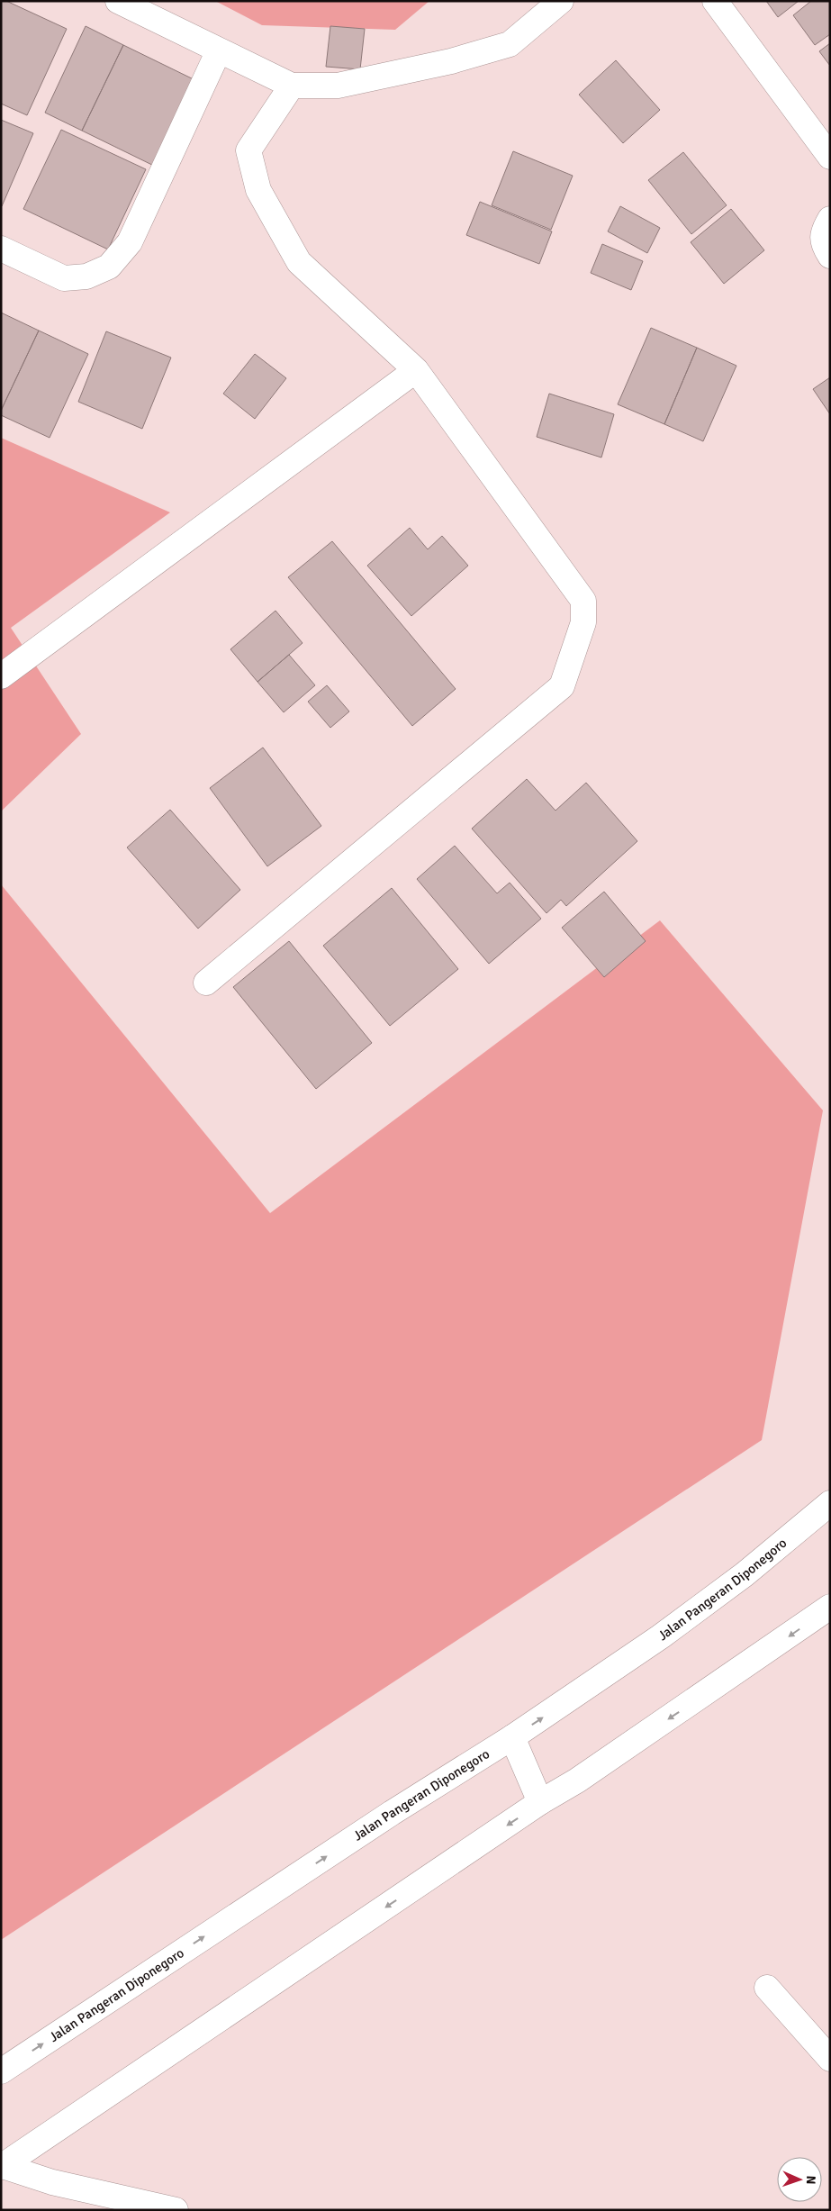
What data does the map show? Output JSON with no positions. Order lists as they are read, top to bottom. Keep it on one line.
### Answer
{"streets":{"main road":["Jalan Pangeran Diponegoro"]},"north":"right"}
